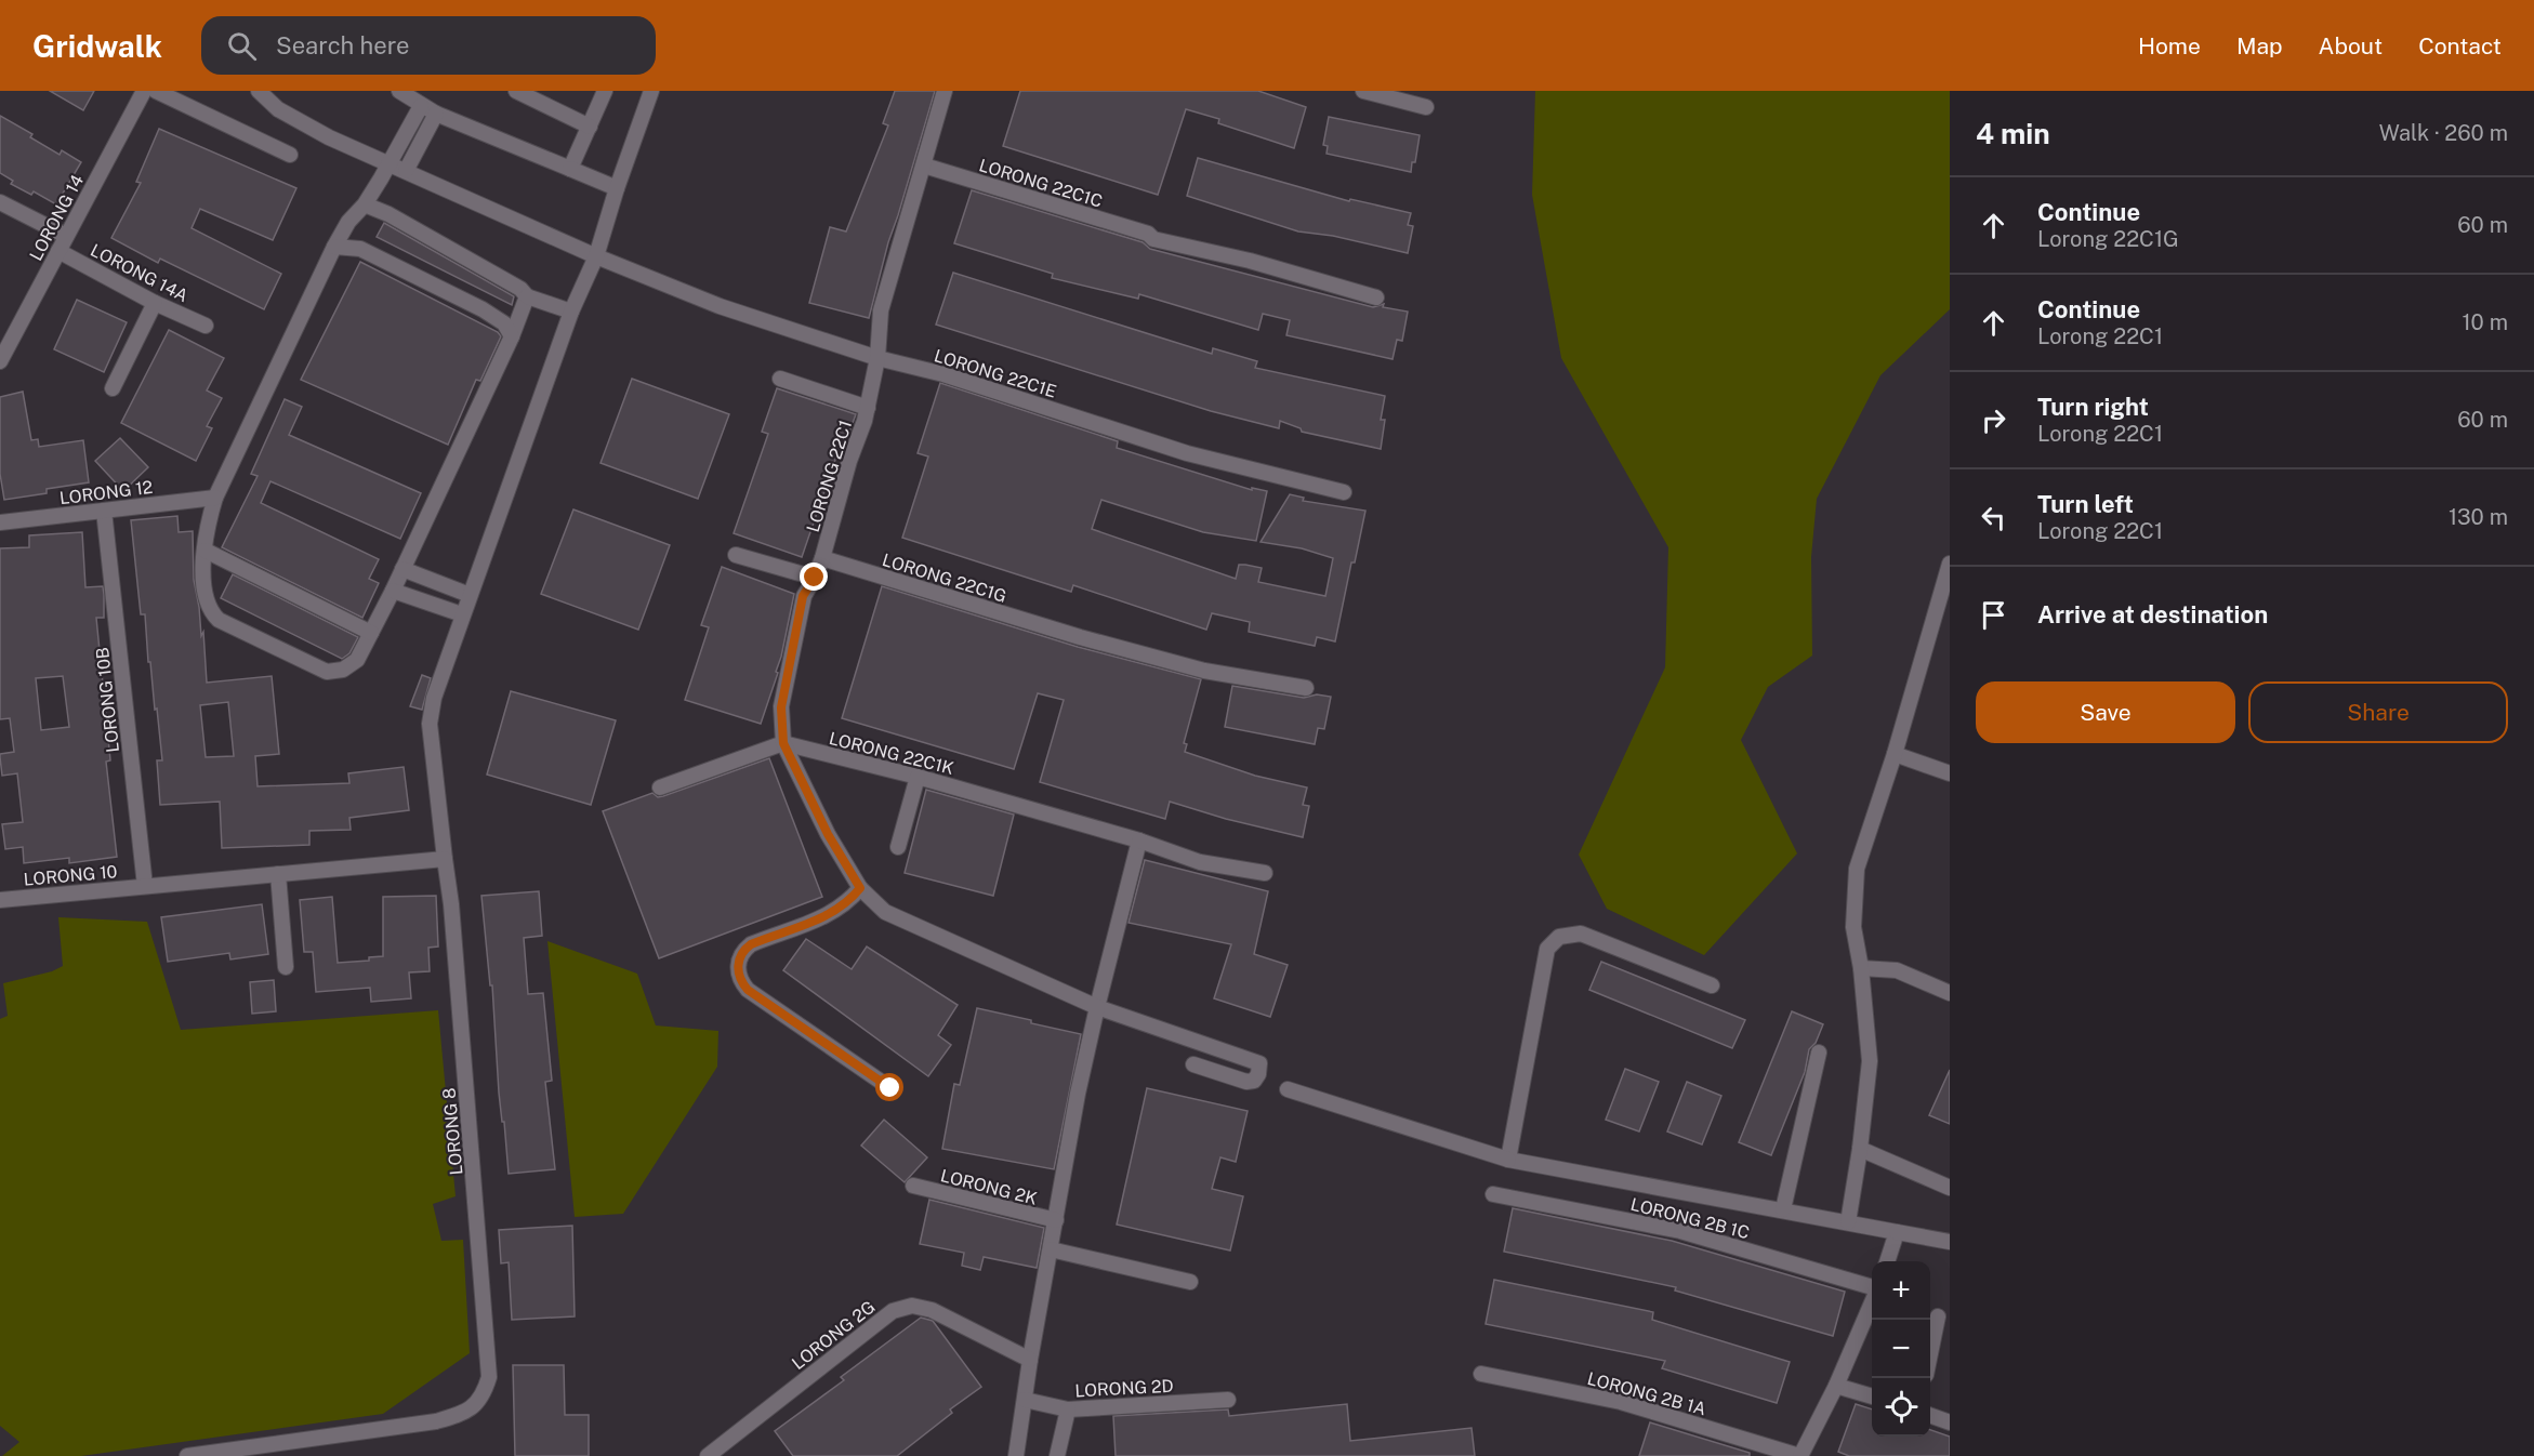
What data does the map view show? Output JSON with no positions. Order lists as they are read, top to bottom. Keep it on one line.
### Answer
{"streets":{"street":["LORONG 22C1C","LORONG 14","LORONG 14A","LORONG 22C1E","LORONG 22C1","LORONG 12","LORONG 22C1G","LORONG 10B","LORONG 22C1K","LORONG 10","LORONG 8","LORONG 2K","LORONG 2B 1C","LORONG 2G","LORONG 2D","LORONG 2B 1A"]},"crossings":[["LORONG 22C1C","LORONG 22C1"],["LORONG 14","LORONG 14A"],["LORONG 22C1E","LORONG 22C1"],["LORONG 22C1E","LORONG 8"],["LORONG 22C1","LORONG 22C1G"],["LORONG 22C1","LORONG 22C1K"],["LORONG 12","LORONG 10B"],["LORONG 10B","LORONG 10"]],"page":{"header":"Gridwalk","search":"Search here","nav":["Home","Map","About","Contact"],"heading":["4 min","Walk · 260 m"],"list":[["Continue","Lorong 22C1G","60 m"],["Continue","Lorong 22C1","10 m"],["Turn right","Lorong 22C1","60 m"],["Turn left","Lorong 22C1","130 m"],"Arrive at destination"],"buttons":["Save","Share"],"map_buttons":["+","−"]}}
